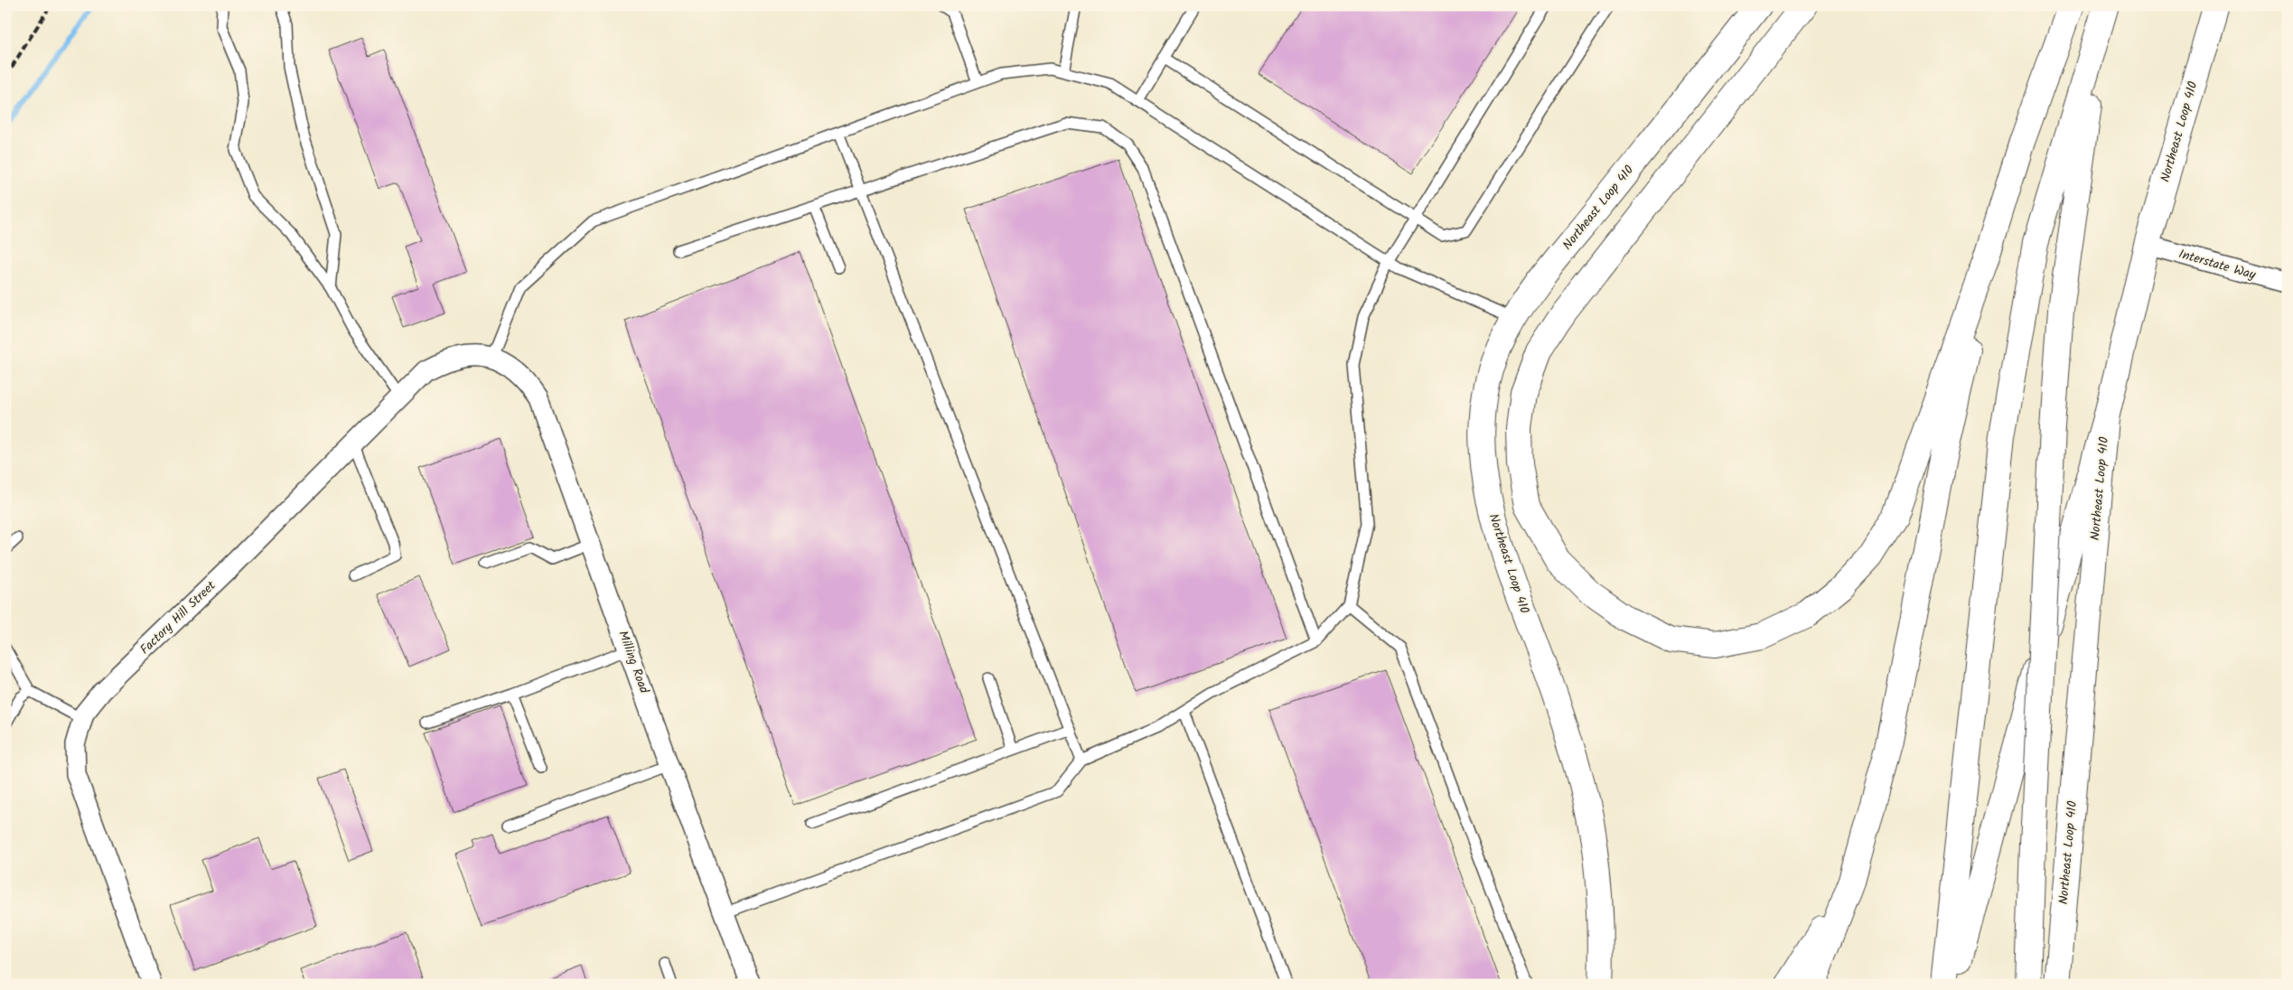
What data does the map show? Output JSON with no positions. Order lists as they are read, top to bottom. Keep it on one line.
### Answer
{"streets":{"main road":["Northeast Loop 410"],"street":["Interstate Way","Factory Hill Street","Milling Road"]},"crossings":[["Northeast Loop 410","Interstate Way"],["Factory Hill Street","Milling Road"]]}
